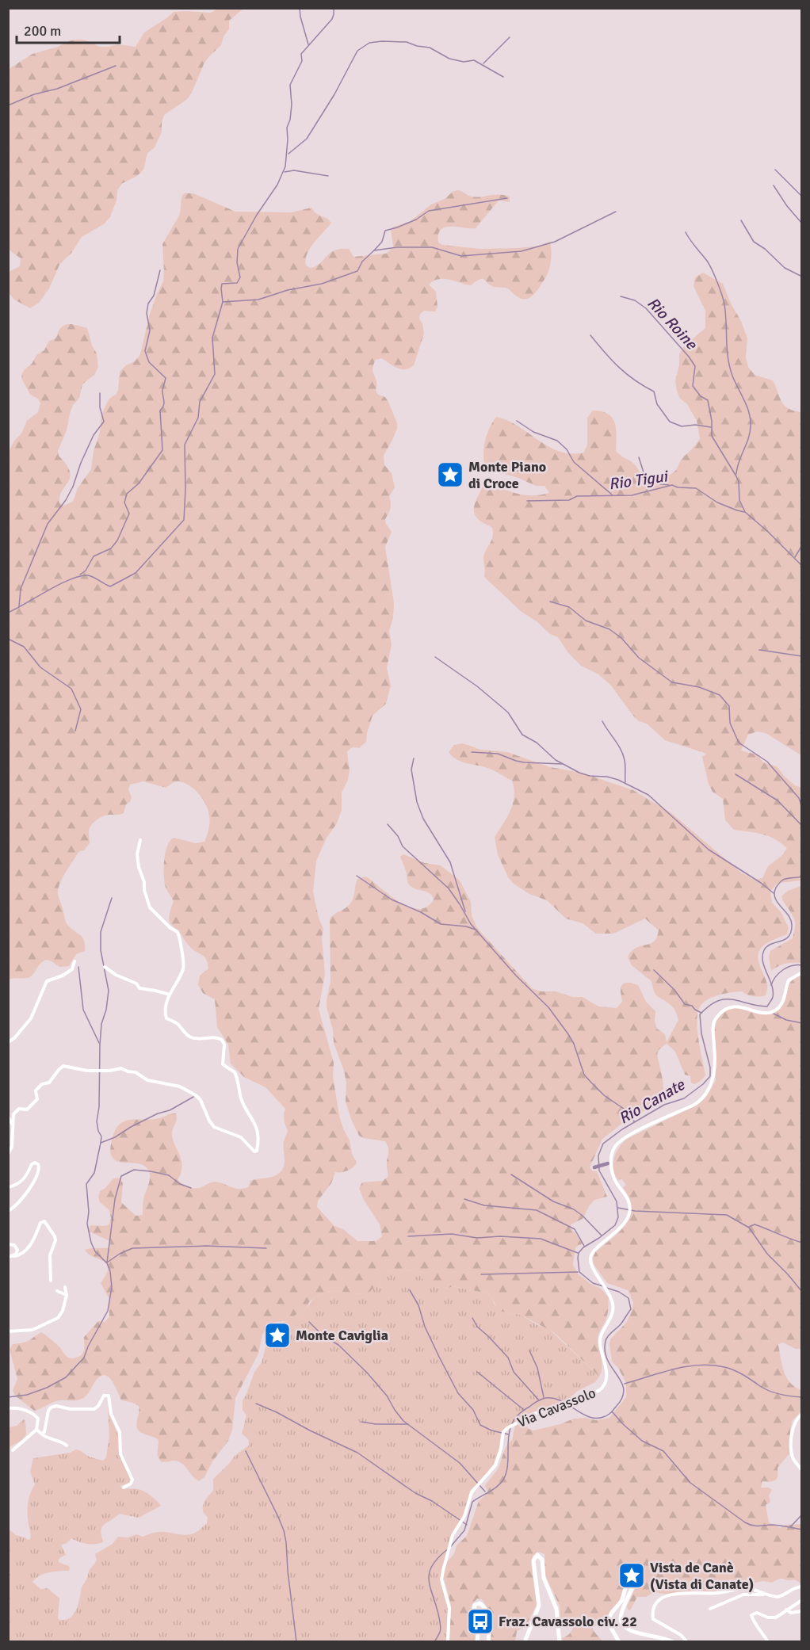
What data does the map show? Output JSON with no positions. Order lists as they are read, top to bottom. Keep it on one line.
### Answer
{"streets":{"street":["Via Cavassolo"]},"water":["Rio Roine","Rio Tigui","Rio Canate"],"places":{"place":["Monte Piano di Croce","Monte Caviglia","Vista de Canè (Vista di Canate)"],"bus stop":["Fraz. Cavassolo civ. 22"]},"scale_bar":"200 m"}
